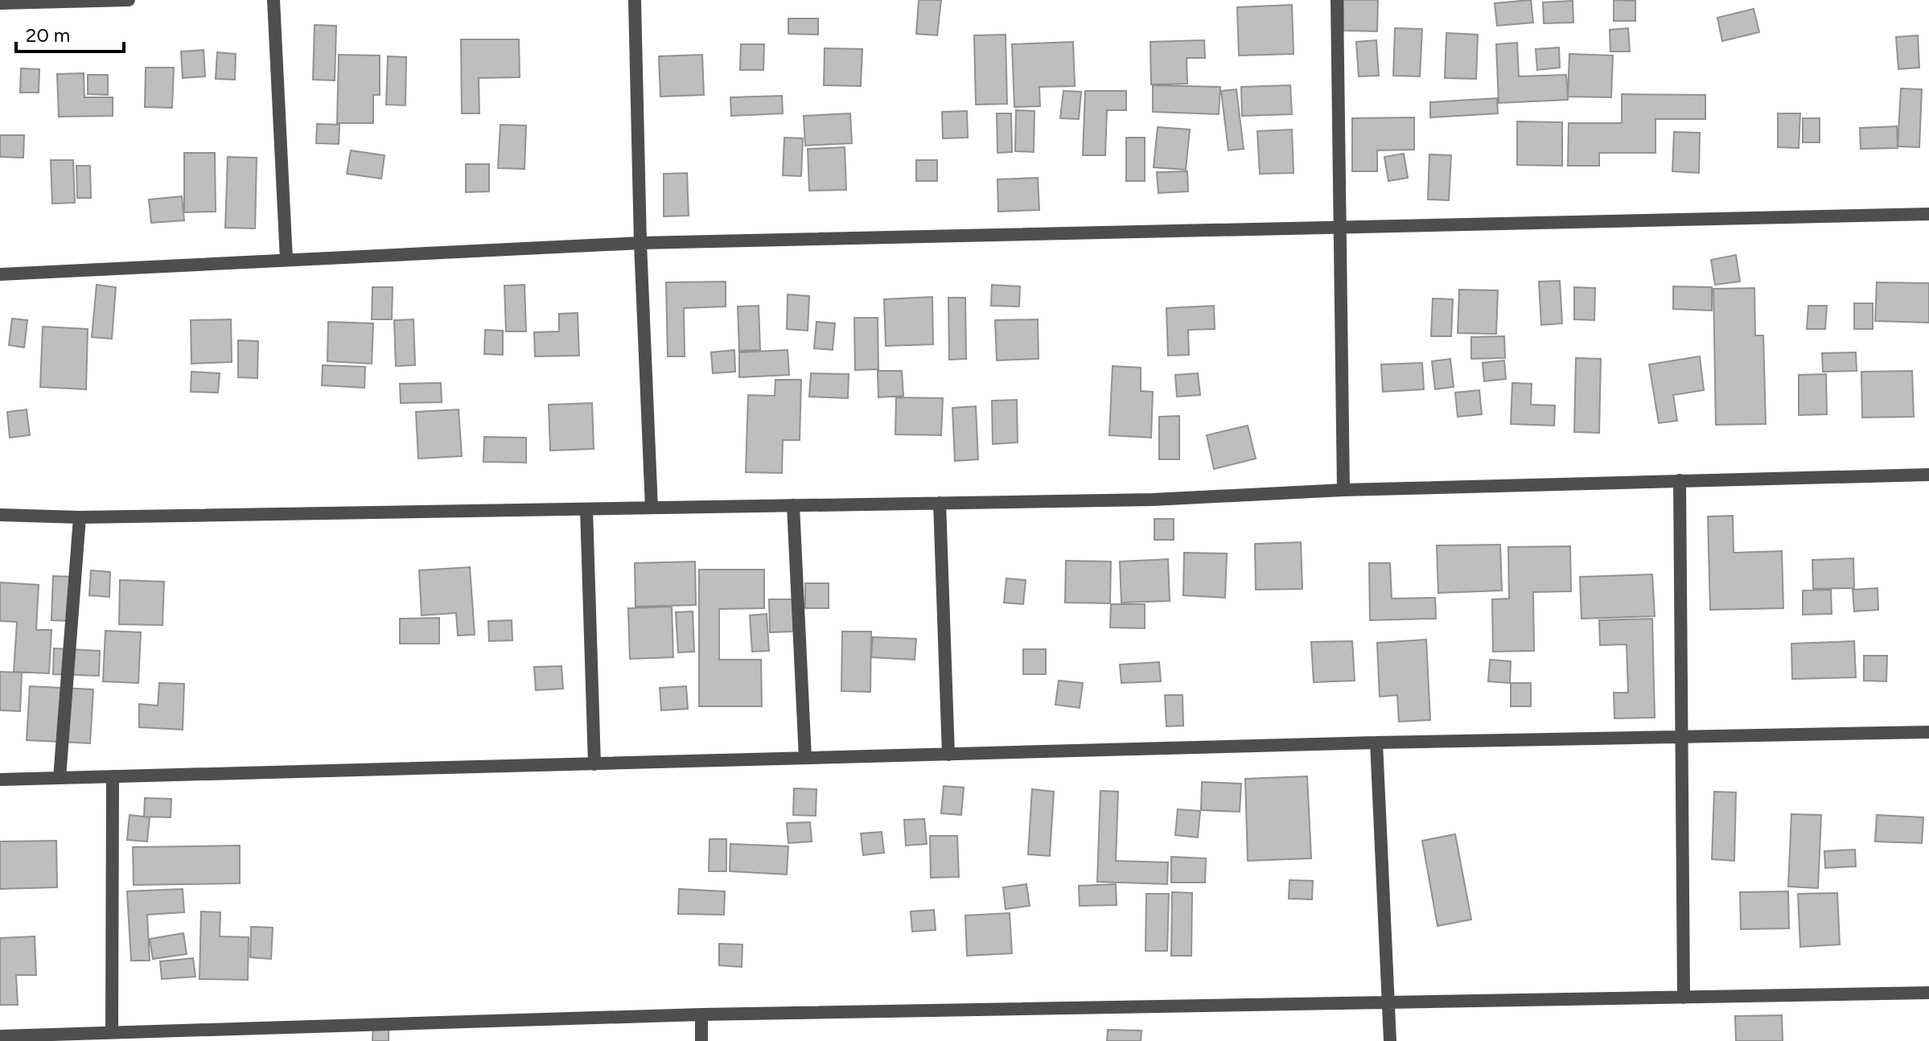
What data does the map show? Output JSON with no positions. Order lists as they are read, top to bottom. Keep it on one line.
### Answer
{"scale_bar":"20 m"}
